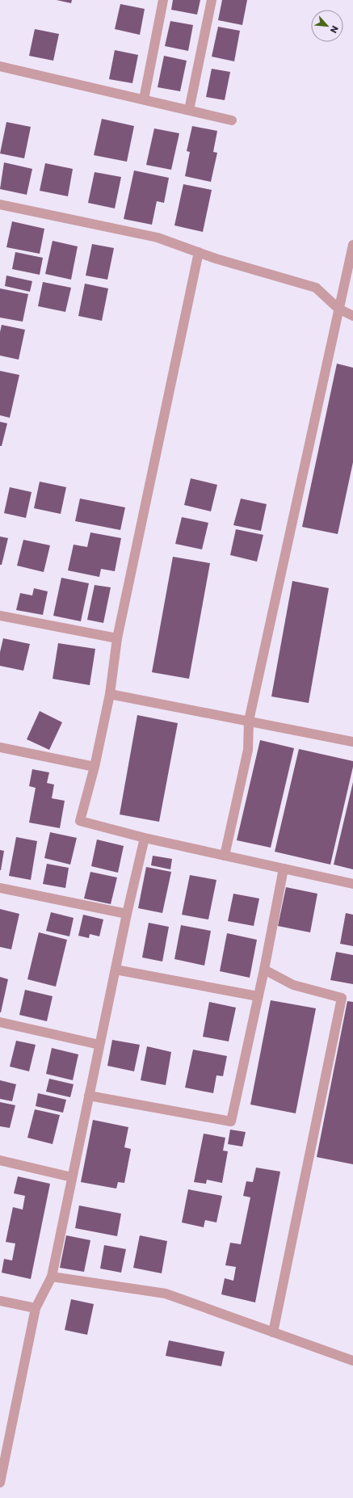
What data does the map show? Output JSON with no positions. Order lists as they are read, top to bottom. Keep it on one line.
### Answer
{"north":"bottom right"}
